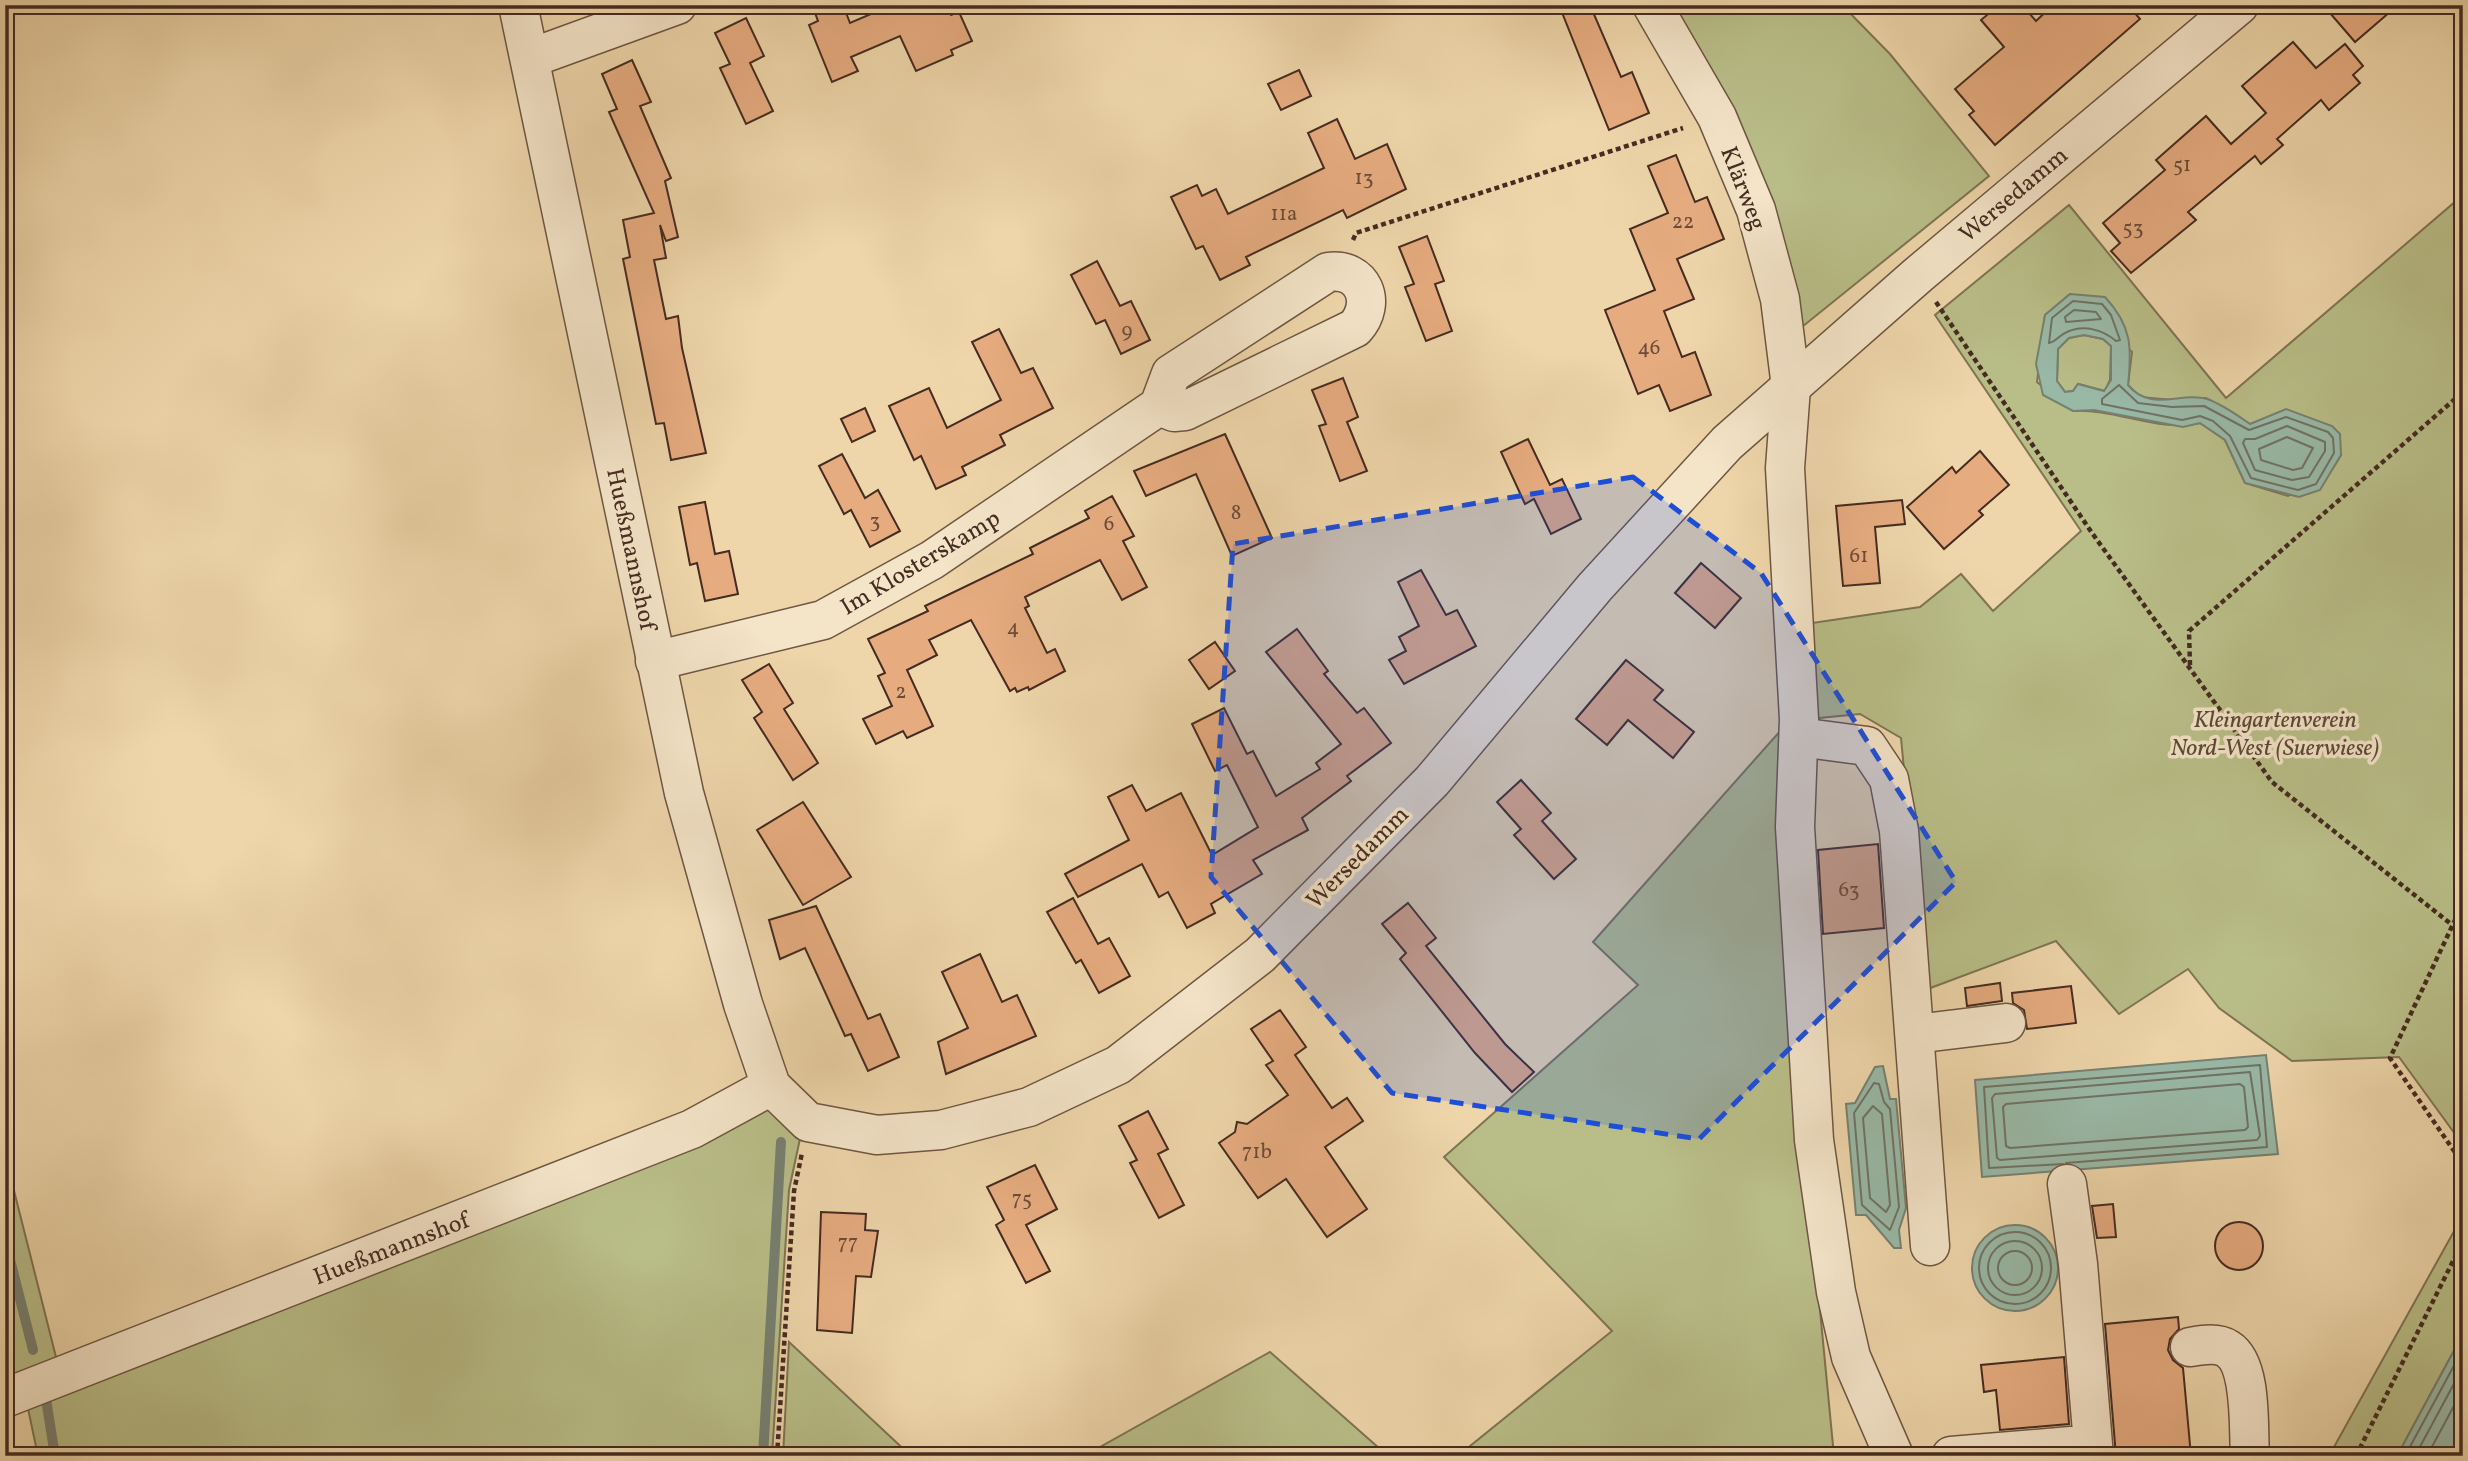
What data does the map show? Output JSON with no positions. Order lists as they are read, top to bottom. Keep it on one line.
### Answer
{"streets":{"street":["Klärweg","Wersedamm","Hueßmannshof","Im Klosterskamp"]},"crossings":[["Klärweg","Wersedamm"],["Wersedamm","Hueßmannshof"],["Hueßmannshof","Im Klosterskamp"]],"parks":["Kleingartenverein Nord-West (Suerwiese)"],"house_numbers":["51","13","11a","22","53","9","46","8","3","6","61","4","2","63","71b","75","77"]}
